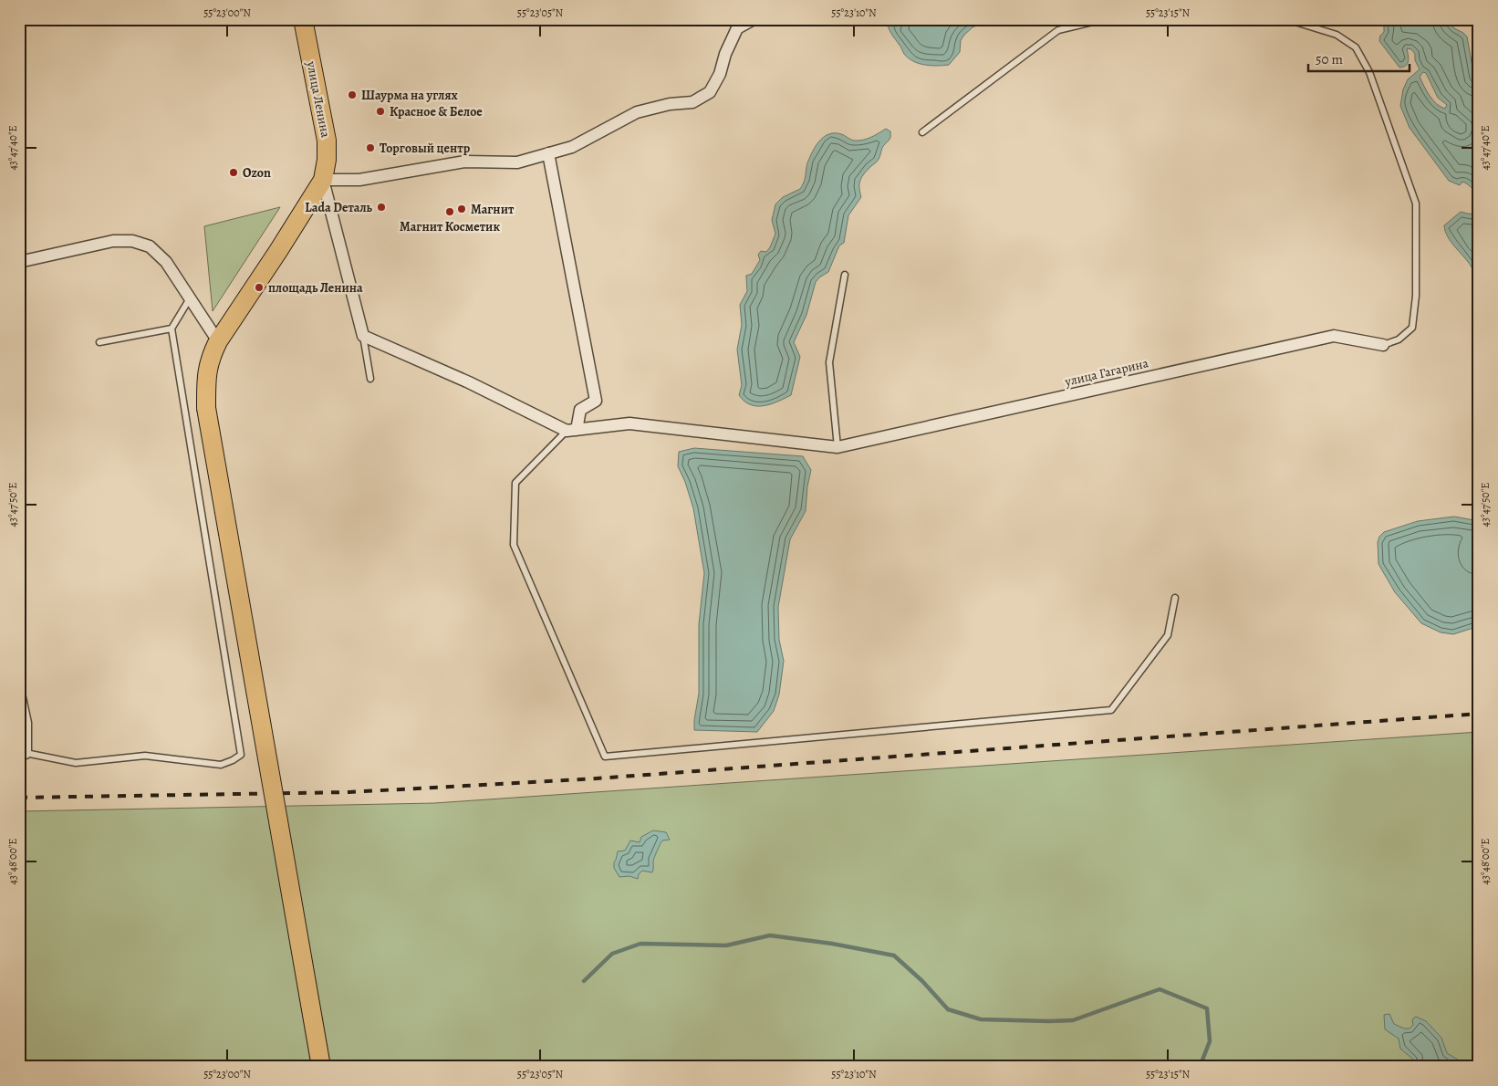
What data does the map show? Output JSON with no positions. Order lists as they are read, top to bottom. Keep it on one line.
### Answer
{"streets":{"main road":["улица Ленина"],"street":["улица Гагарина"]},"places":["Шаурма на углях","Красное & Белое","Торговый центр","Ozon","Lada Dеталь","Магнит","Магнит Косметик","площадь Ленина"],"scale_bar":"50 m","coordinates":["55°23'00\"N","55°23'05\"N","55°23'10\"N","55°23'15\"N","43°47'40\"E","43°47'50\"E","43°48'00\"E"]}
